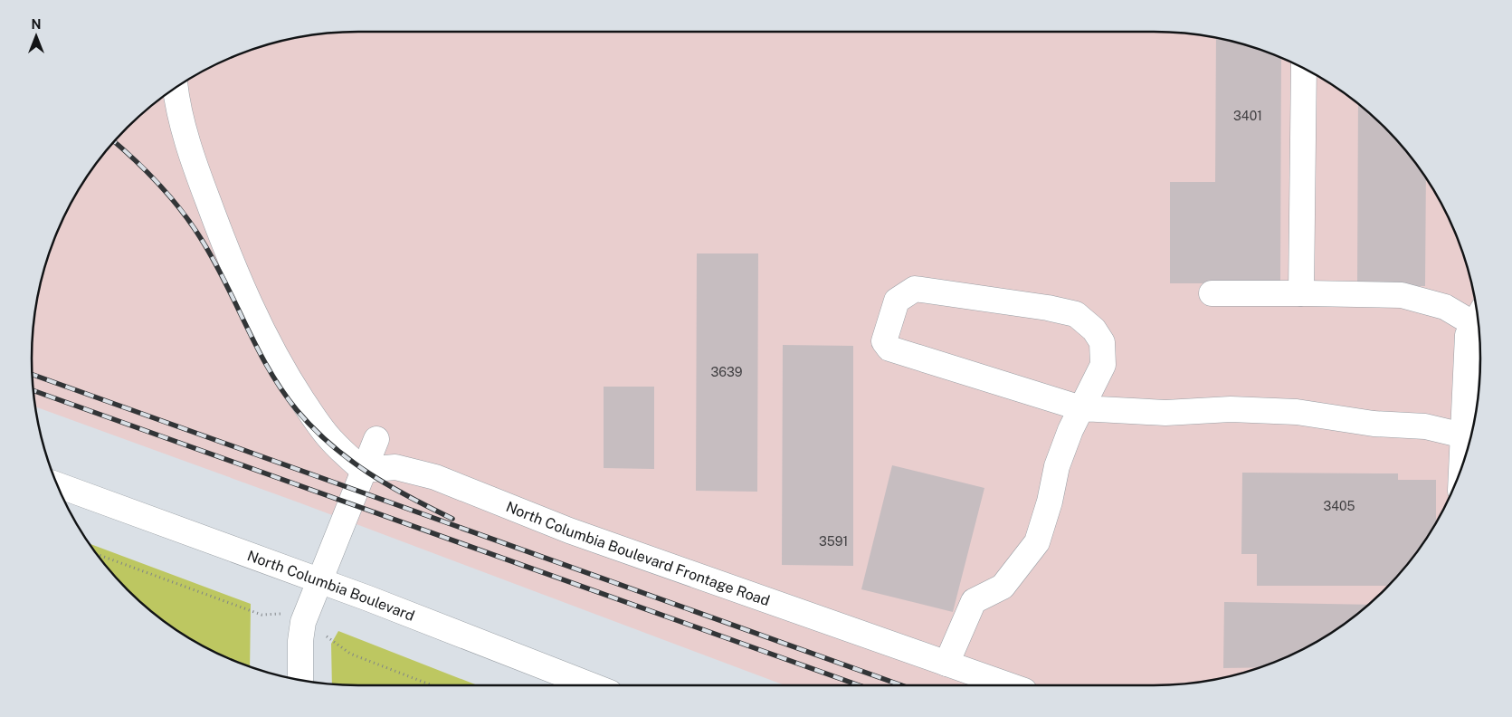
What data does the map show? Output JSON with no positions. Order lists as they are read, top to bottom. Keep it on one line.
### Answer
{"streets":{"street":["North Columbia Boulevard Frontage Road","North Columbia Boulevard"]},"house_numbers":["3401","3639","3405","3591"],"north":"top"}
